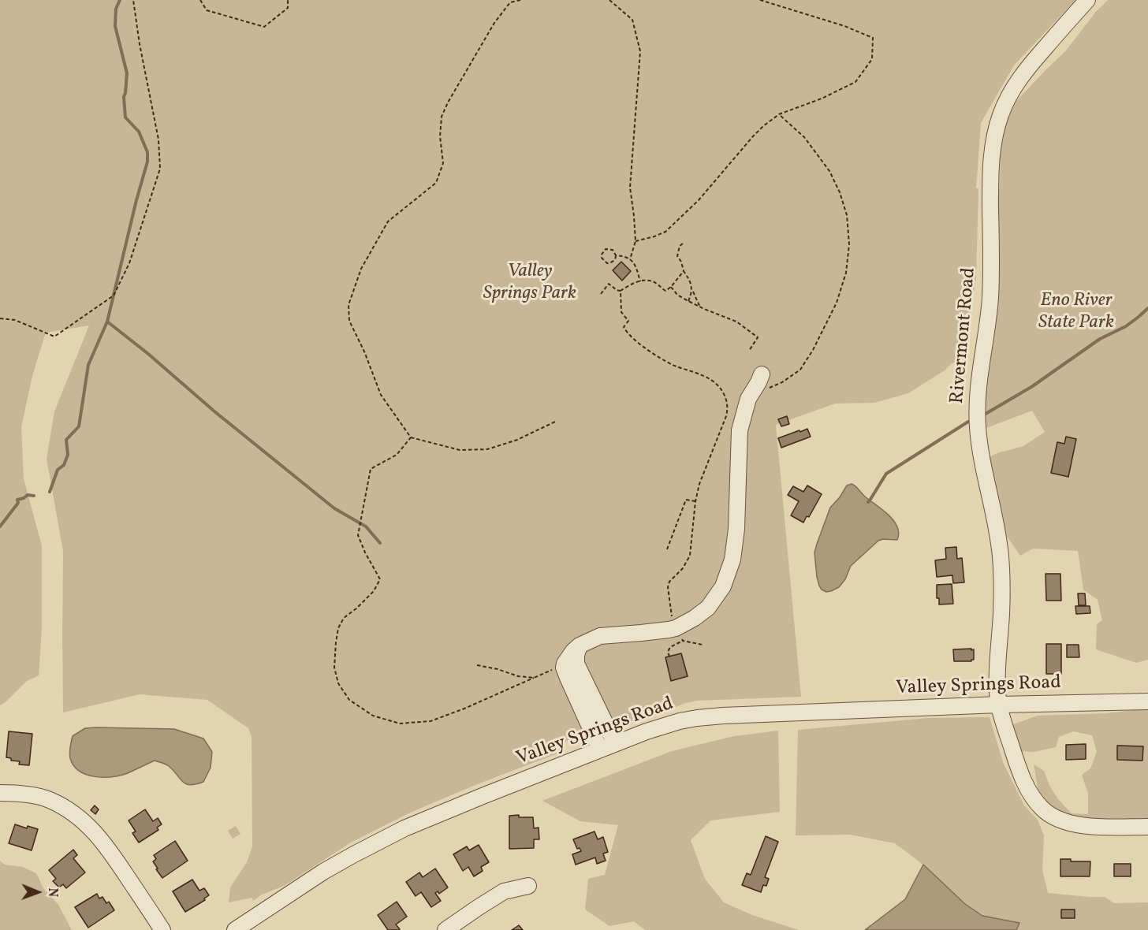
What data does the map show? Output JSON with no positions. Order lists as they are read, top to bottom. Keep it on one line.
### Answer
{"streets":{"street":["Rivermont Road","Valley Springs Road"]},"crossings":[["Rivermont Road","Valley Springs Road"]],"parks":["Valley Springs Park","Eno River State Park"],"north":"right"}
